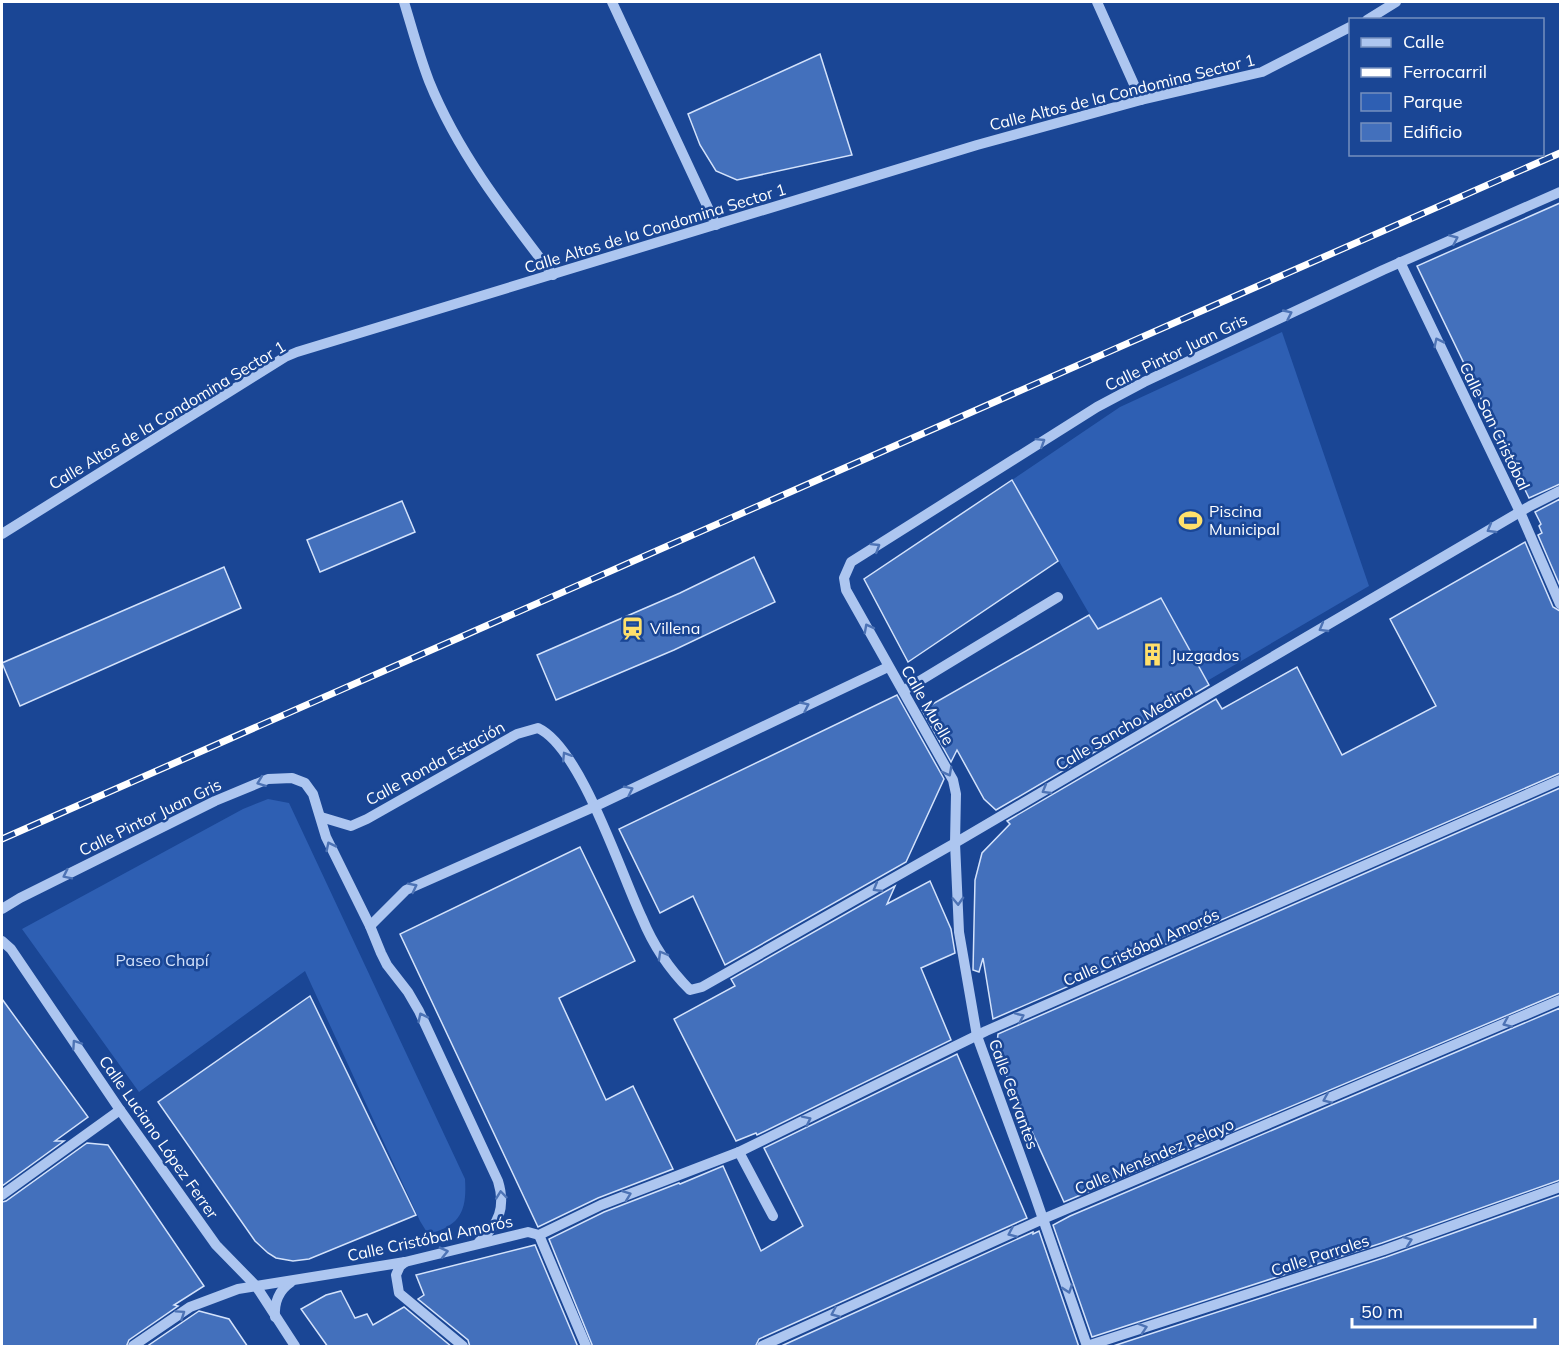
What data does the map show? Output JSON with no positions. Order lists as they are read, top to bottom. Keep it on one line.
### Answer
{"streets":{"street":["Calle Altos de la Condomina Sector 1","Calle Pintor Juan Gris","Calle San Cristóbal","Calle Muelle","Calle Sancho Medina","Calle Ronda Estación","Calle Cristóbal Amorós","Calle Cervantes","Calle Luciano López Ferrer","Calle Menéndez Pelayo","Calle Parrales"]},"crossings":[["Calle Pintor Juan Gris","Calle San Cristóbal"],["Calle Pintor Juan Gris","Calle Muelle"],["Calle Pintor Juan Gris","Calle Ronda Estación"],["Calle San Cristóbal","Calle Sancho Medina"],["Calle Muelle","Calle Sancho Medina"],["Calle Muelle","Calle Cervantes"],["Calle Sancho Medina","Calle Ronda Estación"],["Calle Sancho Medina","Calle Cervantes"],["Calle Cristóbal Amorós","Calle Cervantes"],["Calle Cristóbal Amorós","Calle Luciano López Ferrer"],["Calle Cervantes","Calle Menéndez Pelayo"],["Calle Cervantes","Calle Parrales"]],"one_way":["Calle San Cristóbal","Calle Sancho Medina","Calle Ronda Estación","Calle Cristóbal Amorós","Calle Cervantes","Calle Luciano López Ferrer","Calle Menéndez Pelayo","Calle Parrales"],"parks":["Paseo Chapí"],"places":{"sports":["Piscina Municipal"],"station":["Villena"],"building":["Juzgados"]},"legend":["Calle","Ferrocarril","Parque","Edificio"],"scale_bar":"50 m"}
